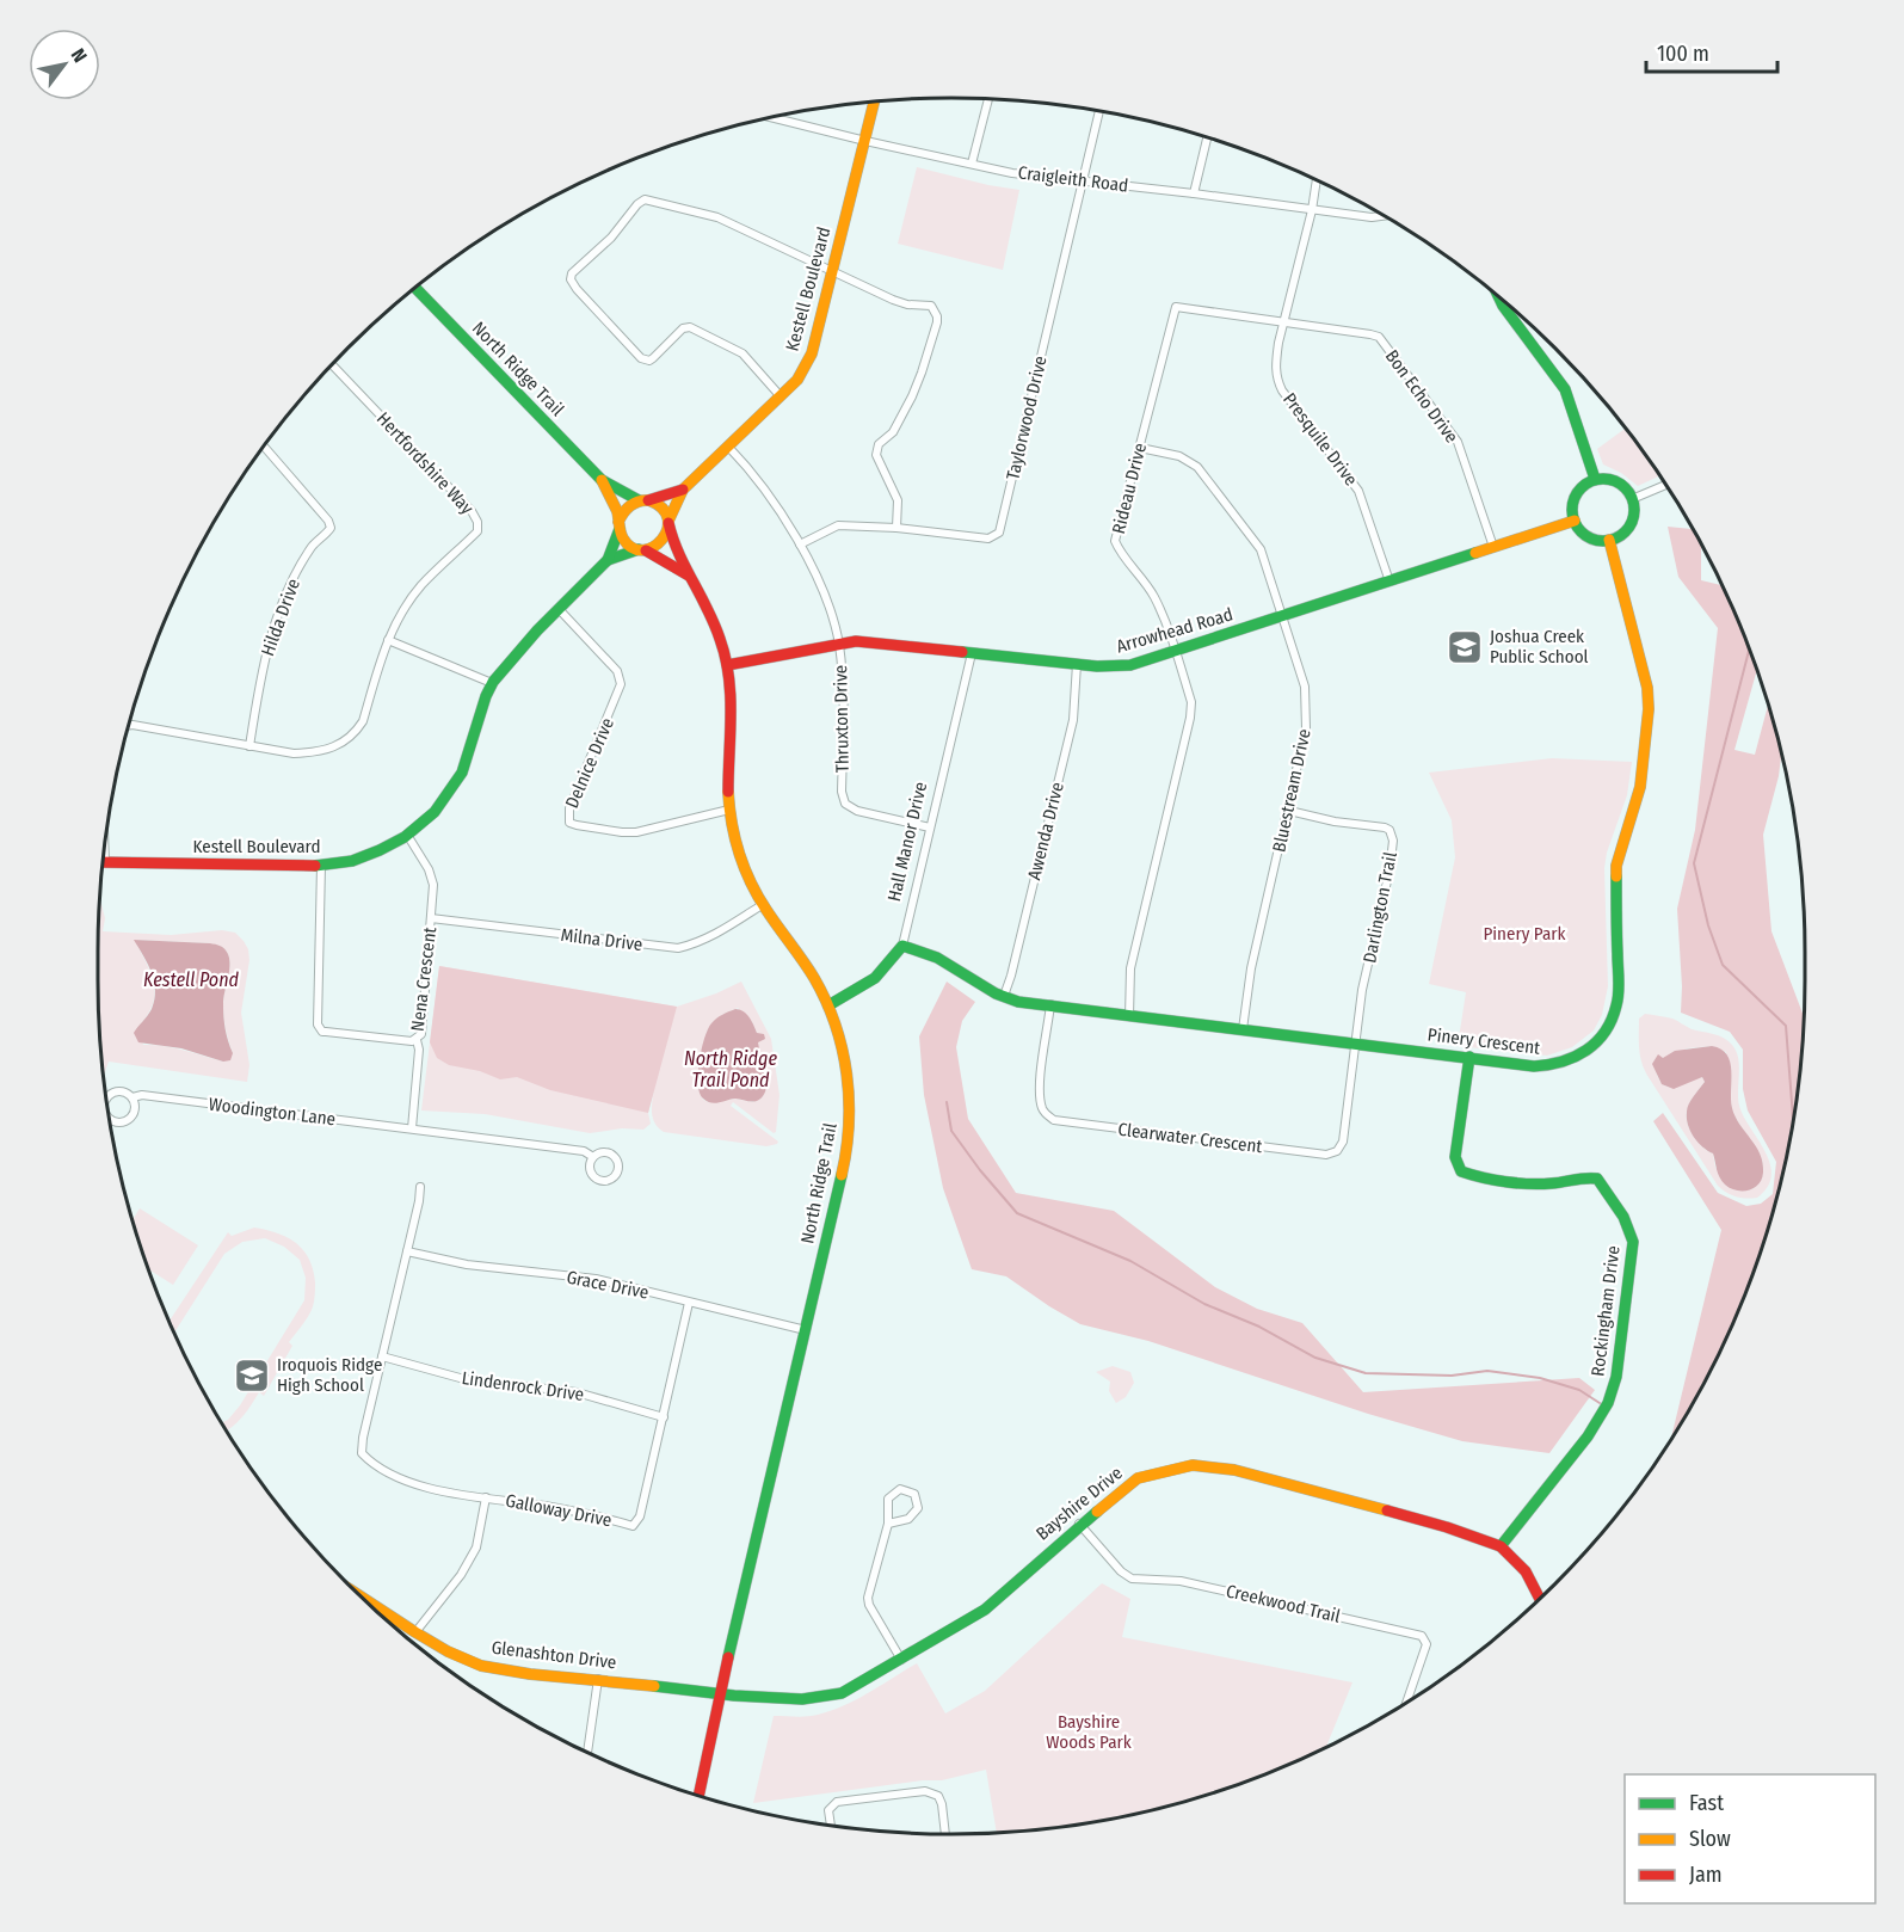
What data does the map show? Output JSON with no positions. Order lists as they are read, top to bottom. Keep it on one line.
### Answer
{"streets":{"street":["Craigleith Road","Kestell Boulevard","North Ridge Trail","Bon Echo Drive","Taylorwood Drive","Presquile Drive","Hertfordshire Way","Rideau Drive","Hilda Drive","Arrowhead Road","Thruxton Drive","Delnice Drive","Bluestream Drive","Awenda Drive","Hall Manor Drive","Darlington Trail","Milna Drive","Nena Crescent","Pinery Crescent","Woodington Lane","Clearwater Crescent","Grace Drive","Rockingham Drive","Lindenrock Drive","Bayshire Drive","Galloway Drive","Creekwood Trail","Glenashton Drive"]},"crossings":[["Craigleith Road","Kestell Boulevard"],["Craigleith Road","Taylorwood Drive"],["Craigleith Road","Presquile Drive"],["Kestell Boulevard","North Ridge Trail"],["Kestell Boulevard","Thruxton Drive"],["Kestell Boulevard","Delnice Drive"],["Kestell Boulevard","Nena Crescent"],["North Ridge Trail","Arrowhead Road"],["North Ridge Trail","Delnice Drive"],["North Ridge Trail","Hall Manor Drive"],["North Ridge Trail","Milna Drive"],["North Ridge Trail","Grace Drive"],["North Ridge Trail","Bayshire Drive"],["North Ridge Trail","Glenashton Drive"],["Bon Echo Drive","Presquile Drive"],["Bon Echo Drive","Rideau Drive"],["Bon Echo Drive","Arrowhead Road"],["Taylorwood Drive","Thruxton Drive"],["Presquile Drive","Rideau Drive"],["Presquile Drive","Arrowhead Road"],["Hertfordshire Way","Hilda Drive"],["Rideau Drive","Arrowhead Road"],["Rideau Drive","Bluestream Drive"],["Rideau Drive","Pinery Crescent"],["Arrowhead Road","Thruxton Drive"],["Arrowhead Road","Bluestream Drive"],["Arrowhead Road","Awenda Drive"],["Arrowhead Road","Hall Manor Drive"],["Arrowhead Road","Pinery Crescent"],["Thruxton Drive","Hall Manor Drive"],["Bluestream Drive","Darlington Trail"],["Bluestream Drive","Pinery Crescent"],["Awenda Drive","Pinery Crescent"],["Hall Manor Drive","Pinery Crescent"],["Darlington Trail","Pinery Crescent"],["Darlington Trail","Clearwater Crescent"],["Milna Drive","Nena Crescent"],["Pinery Crescent","Clearwater Crescent"],["Pinery Crescent","Rockingham Drive"],["Grace Drive","Galloway Drive"],["Rockingham Drive","Bayshire Drive"],["Lindenrock Drive","Galloway Drive"],["Bayshire Drive","Creekwood Trail"],["Bayshire Drive","Glenashton Drive"]],"water":["Kestell Pond","North Ridge Trail Pond"],"parks":["Pinery Park","Bayshire Woods Park"],"places":{"school or university":["Joshua Creek Public School","Iroquois Ridge High School"]},"legend":["Fast","Slow","Jam"],"scale_bar":"100 m","north":"top right"}
